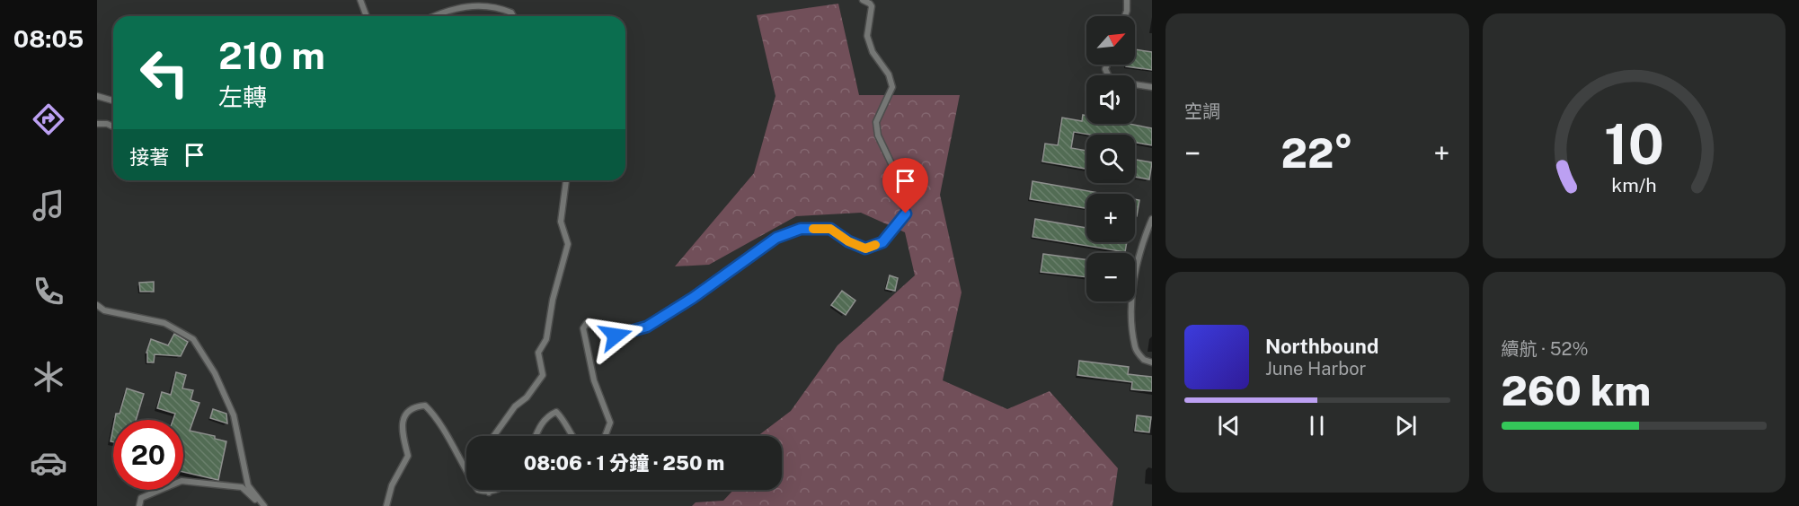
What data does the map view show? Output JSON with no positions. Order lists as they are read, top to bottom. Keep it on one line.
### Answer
{"north":"top right","page":{"tabs":"08:05","tile":["空調",["續航 · 52%","260 km"]],"map_buttons":["+","−"],"turn":["210 m","左轉"],"then":"接著","heat":["−","22°","+"],"song":["Northbound","June Harbor"],"limit":"20","trip":"08:06 · 1 分鐘 · 250 m","gauge":["10","km/h"]}}
